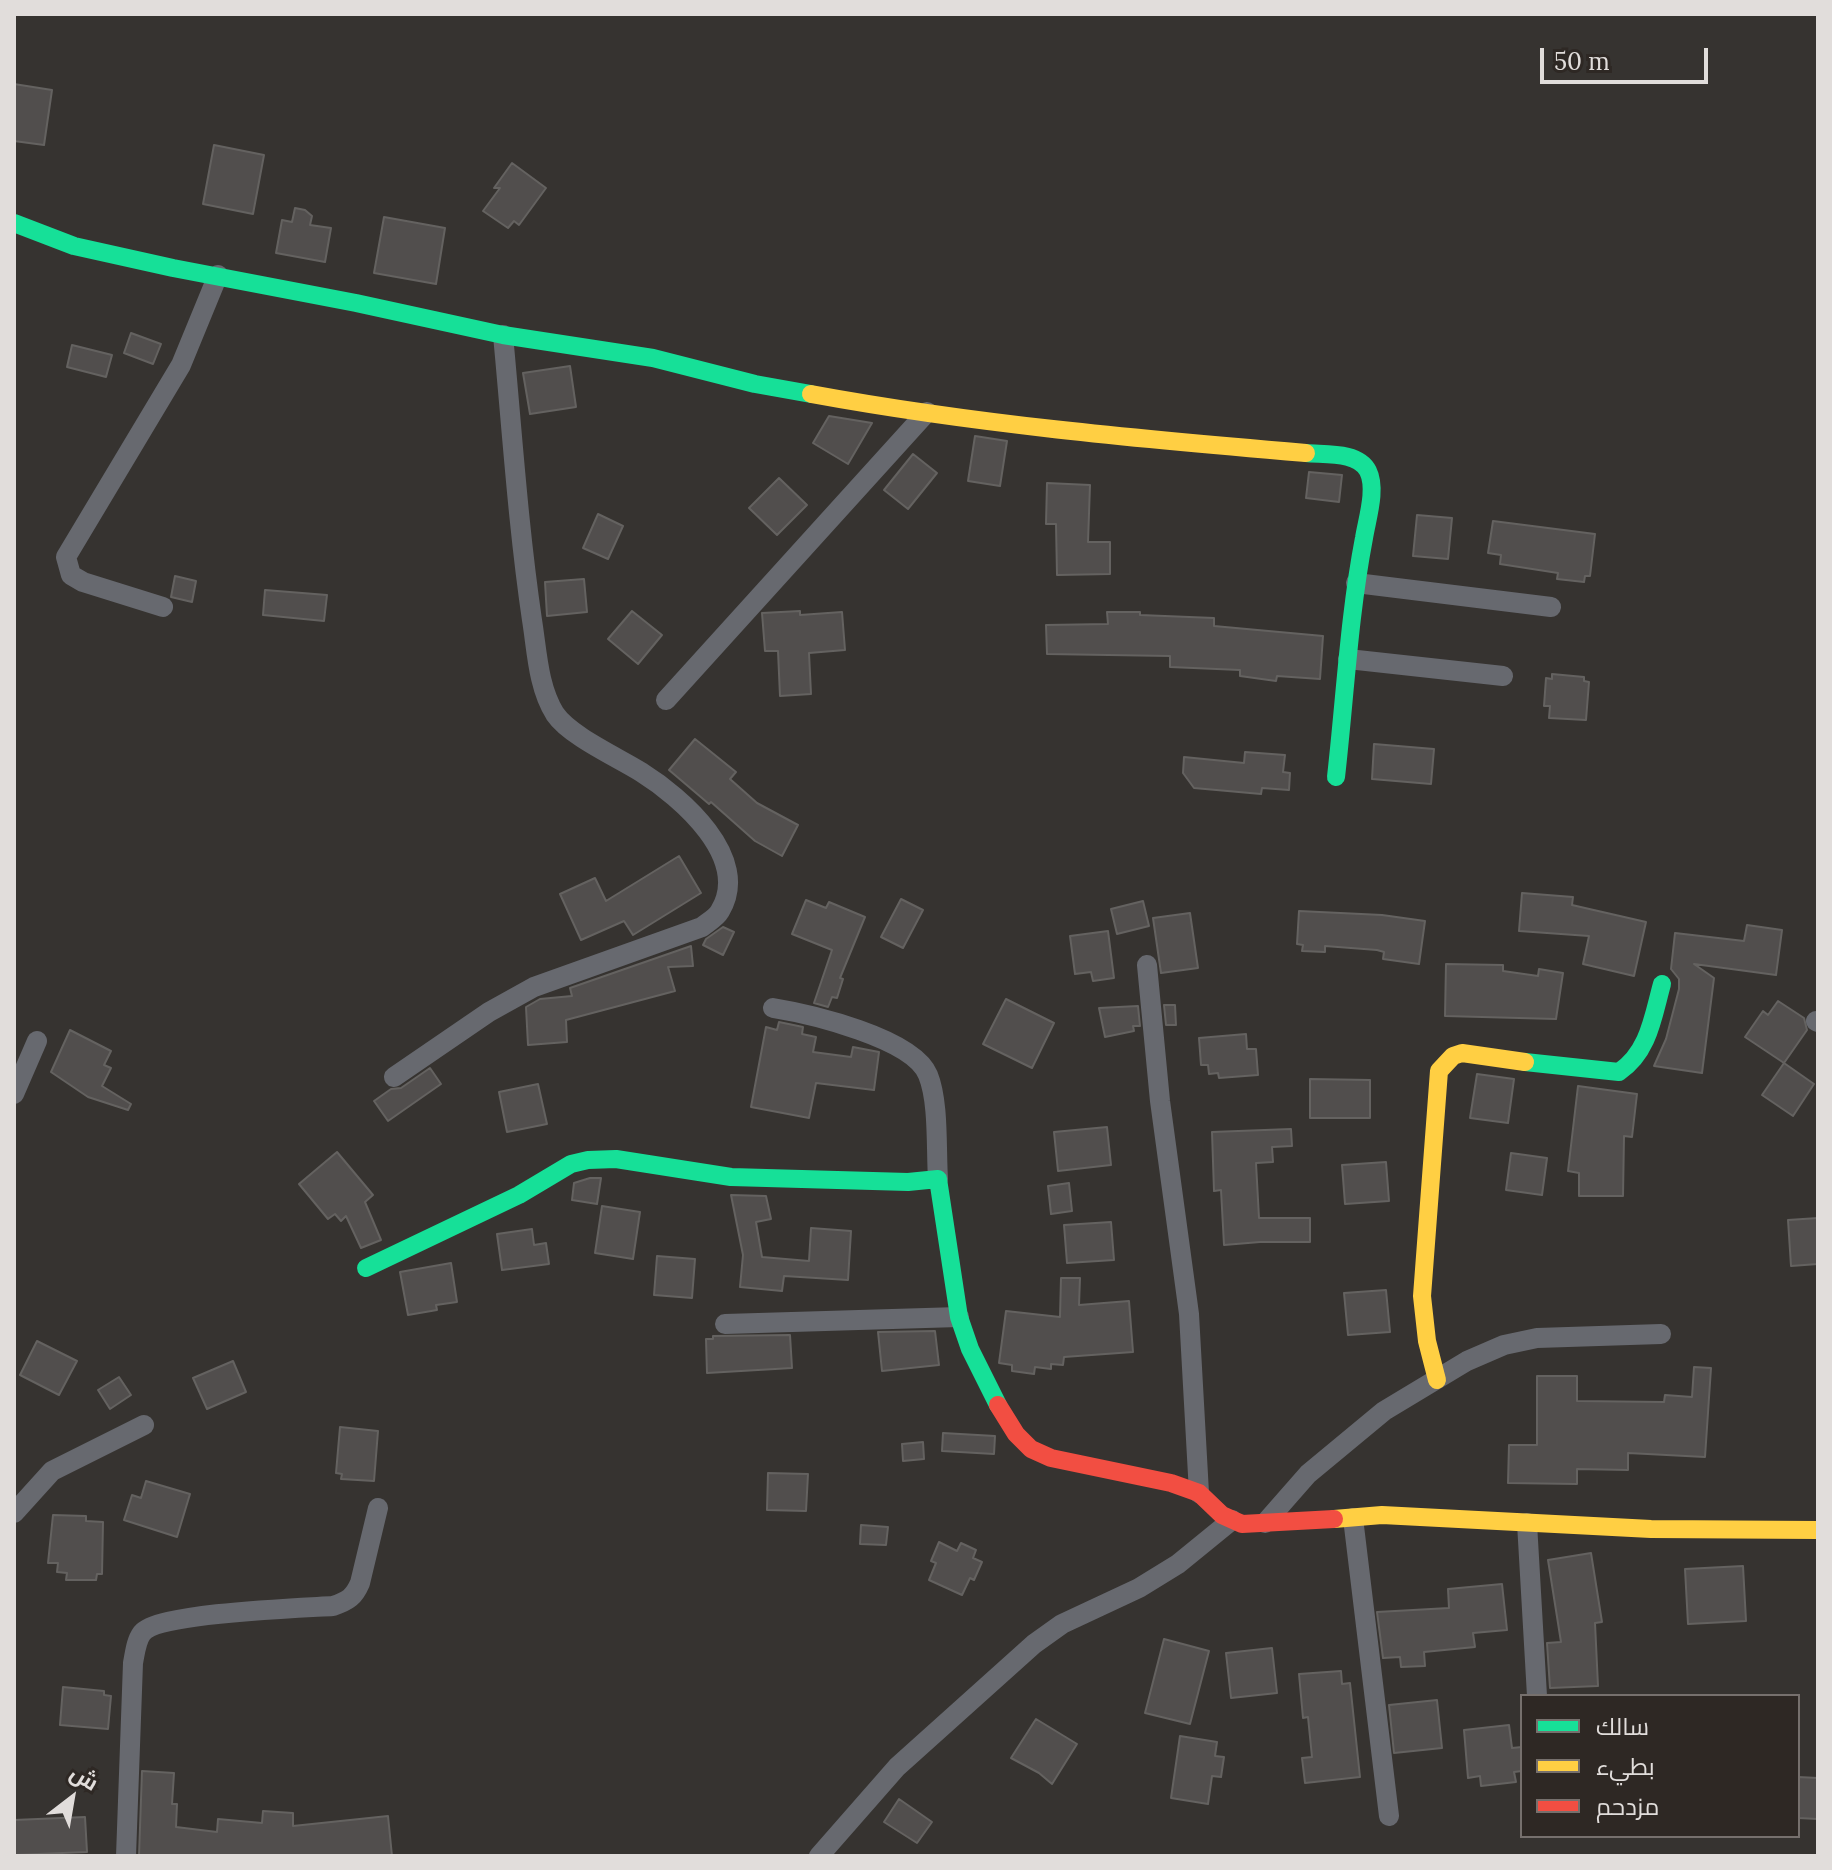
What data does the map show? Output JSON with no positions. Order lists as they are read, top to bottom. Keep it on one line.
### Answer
{"legend":["سالك","بطيء","مزدحم"],"scale_bar":"50 m","north":"top right"}
